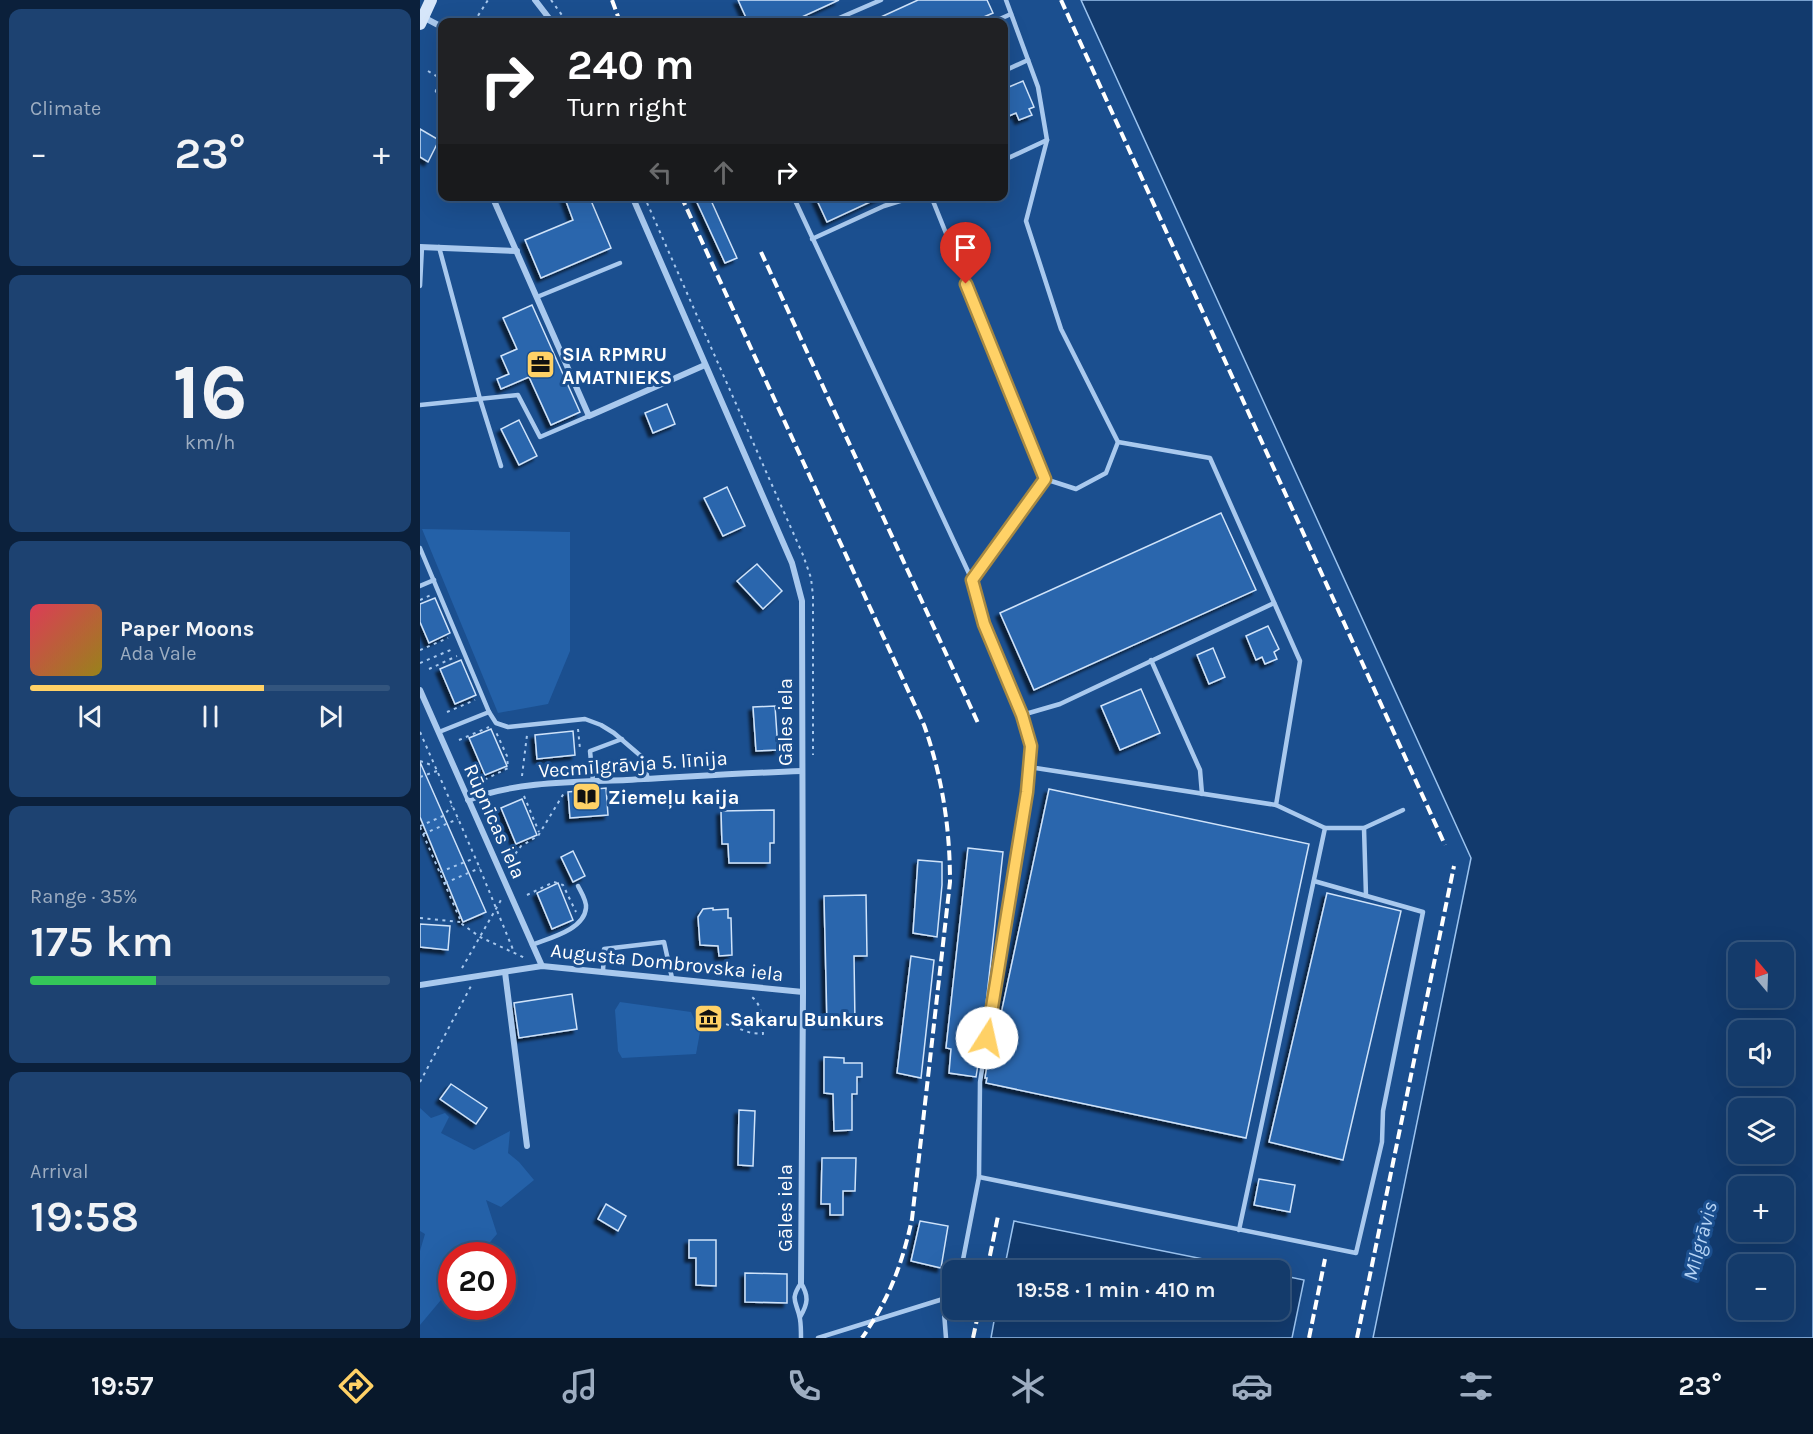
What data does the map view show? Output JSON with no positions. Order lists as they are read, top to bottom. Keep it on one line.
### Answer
{"streets":{"street":["Gāles iela","Vecmīlgrāvja 5. līnija","Rūpnīcas iela","Augusta Dombrovska iela"]},"crossings":[["Gāles iela","Vecmīlgrāvja 5. līnija"],["Gāles iela","Augusta Dombrovska iela"],["Vecmīlgrāvja 5. līnija","Rūpnīcas iela"],["Rūpnīcas iela","Augusta Dombrovska iela"]],"water":["Mīlgrāvis"],"places":{"office":["SIA RPMRU AMATNIEKS"],"library":["Ziemeļu kaija"],"museum":["Sakaru Bunkurs"]},"north":"top","page":{"tile":["Climate",["16","km/h"],["Range · 35%","175 km"],["Arrival","19:58"]],"turn":["240 m","Turn right"],"heat":["−","23°","+"],"song":["Paper Moons","Ada Vale"],"map_buttons":["+","−"],"limit":"20","trip":"19:58 · 1 min · 410 m","tabs":["19:57","23°"]}}
